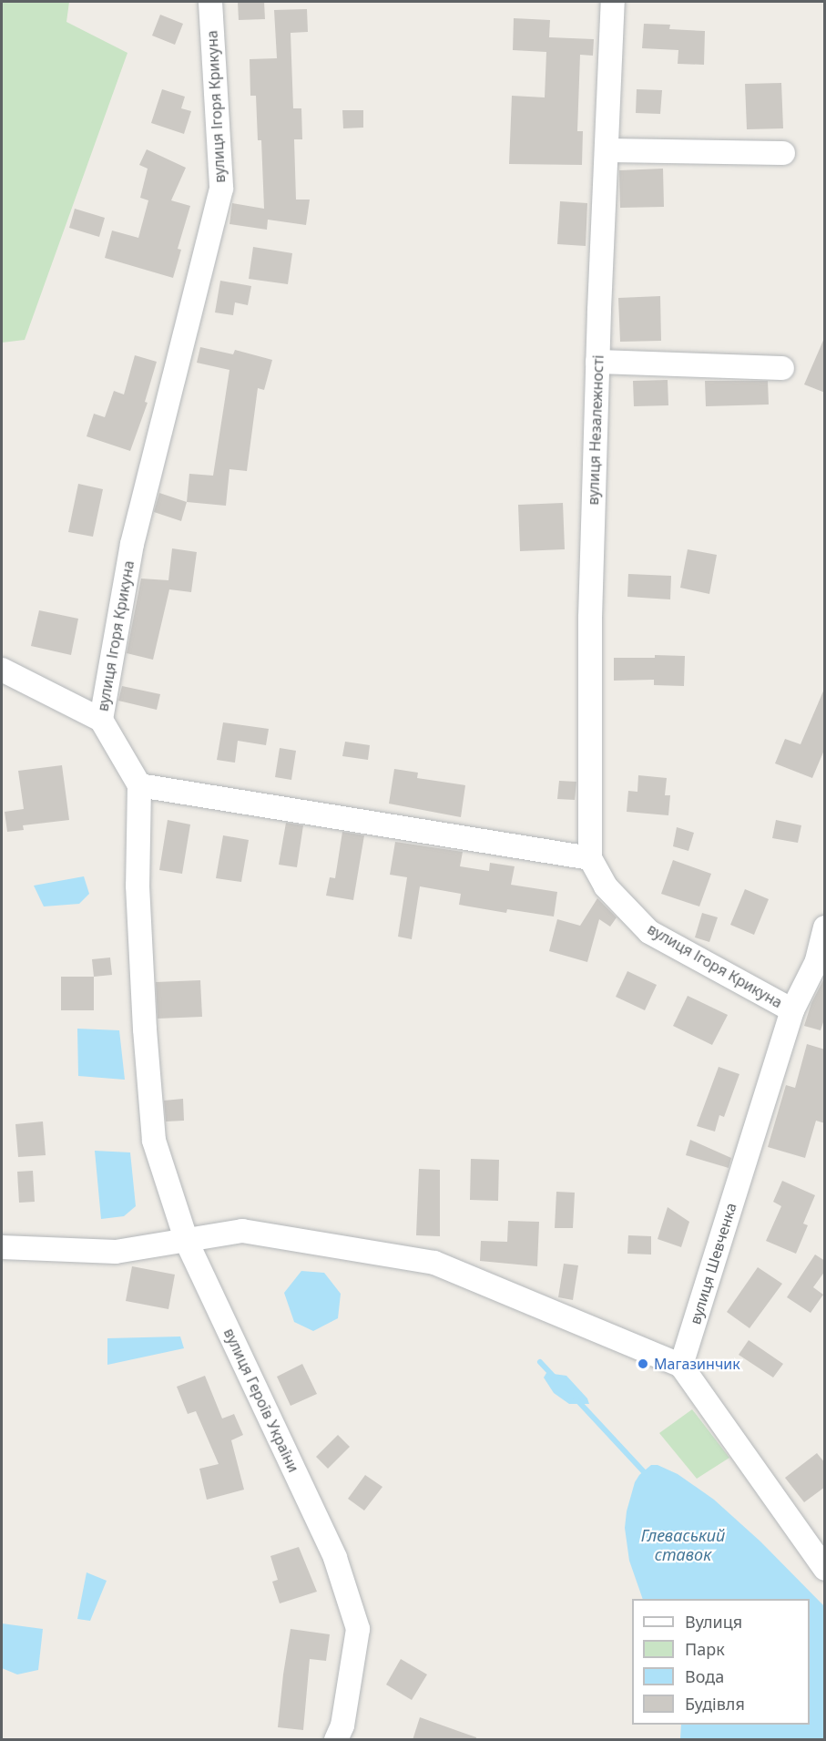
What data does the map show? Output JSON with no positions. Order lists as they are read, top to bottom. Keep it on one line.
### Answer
{"streets":{"street":["вулиця Ігоря Крикуна","вулиця Незалежності","вулиця Шевченка","вулиця Героїв України"]},"crossings":[["вулиця Ігоря Крикуна","вулиця Незалежності"],["вулиця Ігоря Крикуна","вулиця Шевченка"],["вулиця Ігоря Крикуна","вулиця Героїв України"]],"water":["Глеваський ставок"],"places":["Магазинчик"],"legend":["Вулиця","Парк","Вода","Будівля"]}
